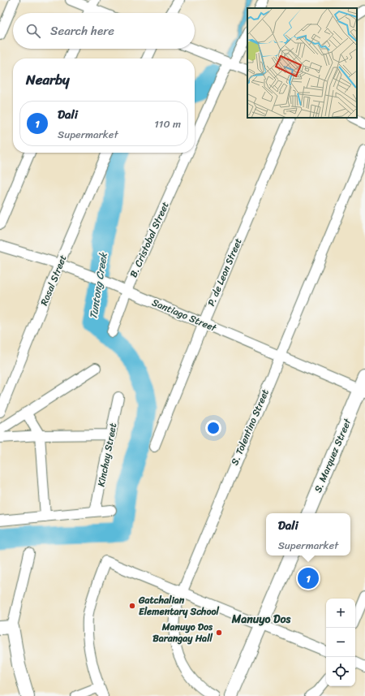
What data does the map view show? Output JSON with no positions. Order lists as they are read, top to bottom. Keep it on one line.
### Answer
{"streets":{"street":["B. Cristobal Street","P. de Leon Street","Rosal Street","Santiago Street","S. Tolentino Street","Kinchay Street","S. Marquez Street"]},"crossings":[["B. Cristobal Street","Santiago Street"],["P. de Leon Street","Santiago Street"],["Rosal Street","Santiago Street"],["Santiago Street","S. Tolentino Street"],["Santiago Street","S. Marquez Street"]],"districts":["Manuyo Dos"],"water":["Tuntong Creek"],"places":["Gatchalian Elementary School","Manuyo Dos Barangay Hall"],"page":{"search":"Search here","heading":"Nearby","list":[{"mark":"1","name":"Dali","note":"Supermarket","value":"110 m"}],"popup":["Dali","Supermarket"],"pins":"1","map_buttons":["+","−"]}}
